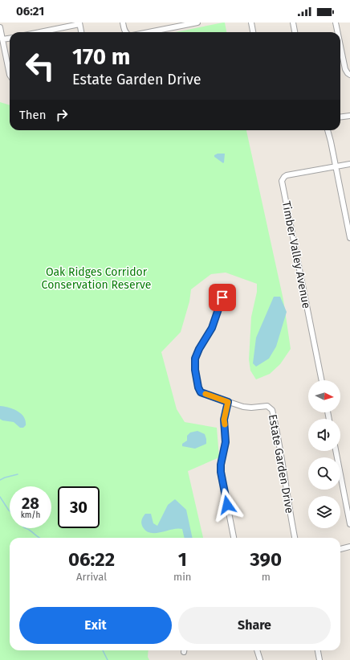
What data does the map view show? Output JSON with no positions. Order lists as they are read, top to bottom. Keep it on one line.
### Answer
{"streets":{"street":["Timber Valley Avenue","Estate Garden Drive"]},"parks":["Oak Ridges Corridor Conservation Reserve"],"north":"right","page":{"status":"06:21","turn":["170 m","Estate Garden Drive"],"then":"Then","speed":"28 km/h","limit":"30","eta":["06:22","Arrival","1","min","390","m"],"buttons":["Exit","Share"]}}
